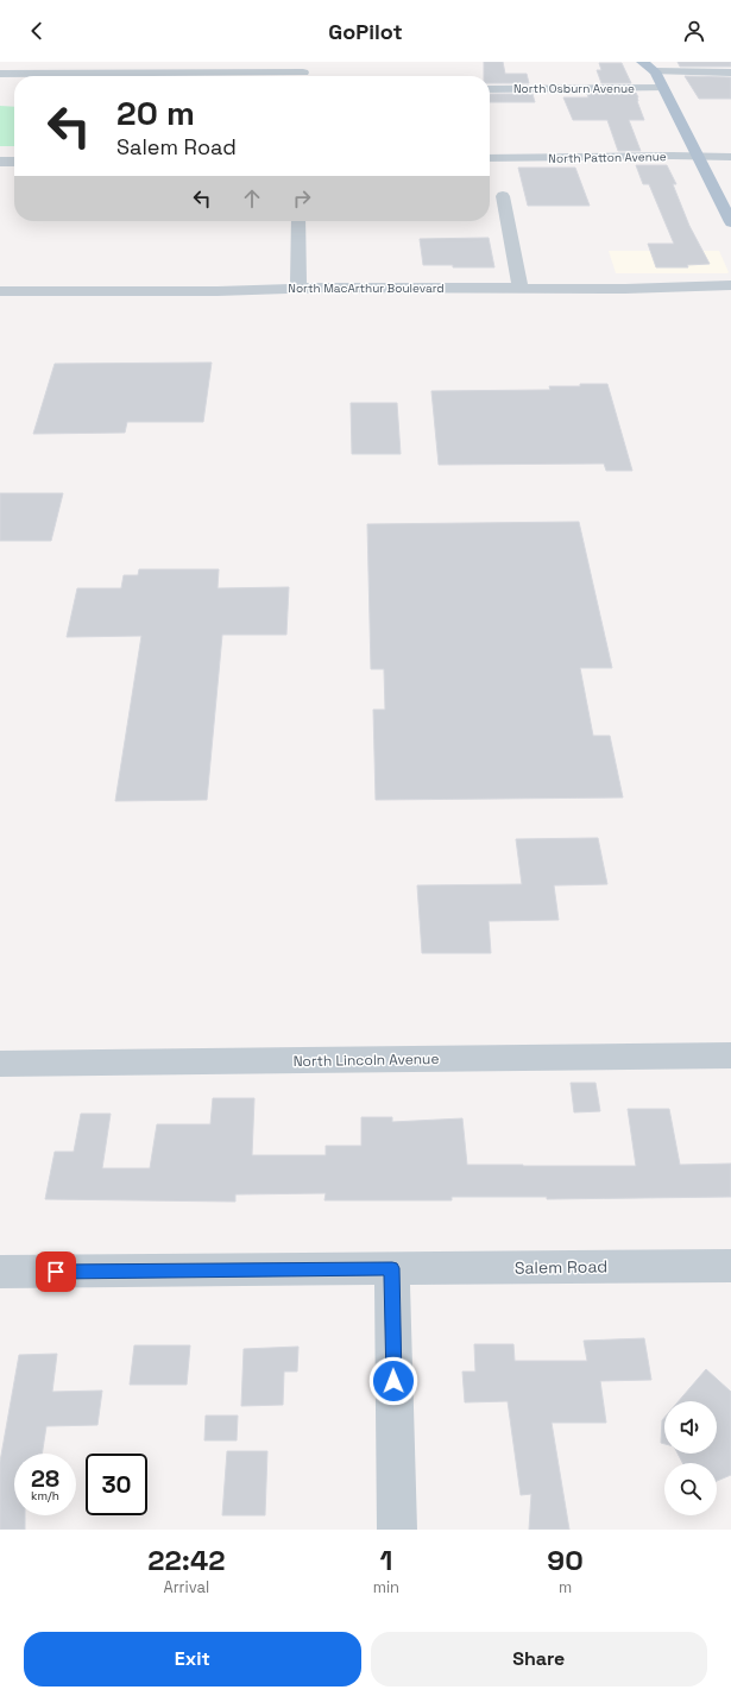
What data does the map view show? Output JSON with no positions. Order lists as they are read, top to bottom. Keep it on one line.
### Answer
{"streets":{"street":["North Osburn Avenue","North Patton Avenue","North MacArthur Boulevard","North Lincoln Avenue","Salem Road"]},"page":{"header":"GoPilot","turn":["20 m","Salem Road"],"speed":"28 km/h","limit":"30","eta":["22:42","Arrival","1","min","90","m"],"buttons":["Exit","Share"]}}
